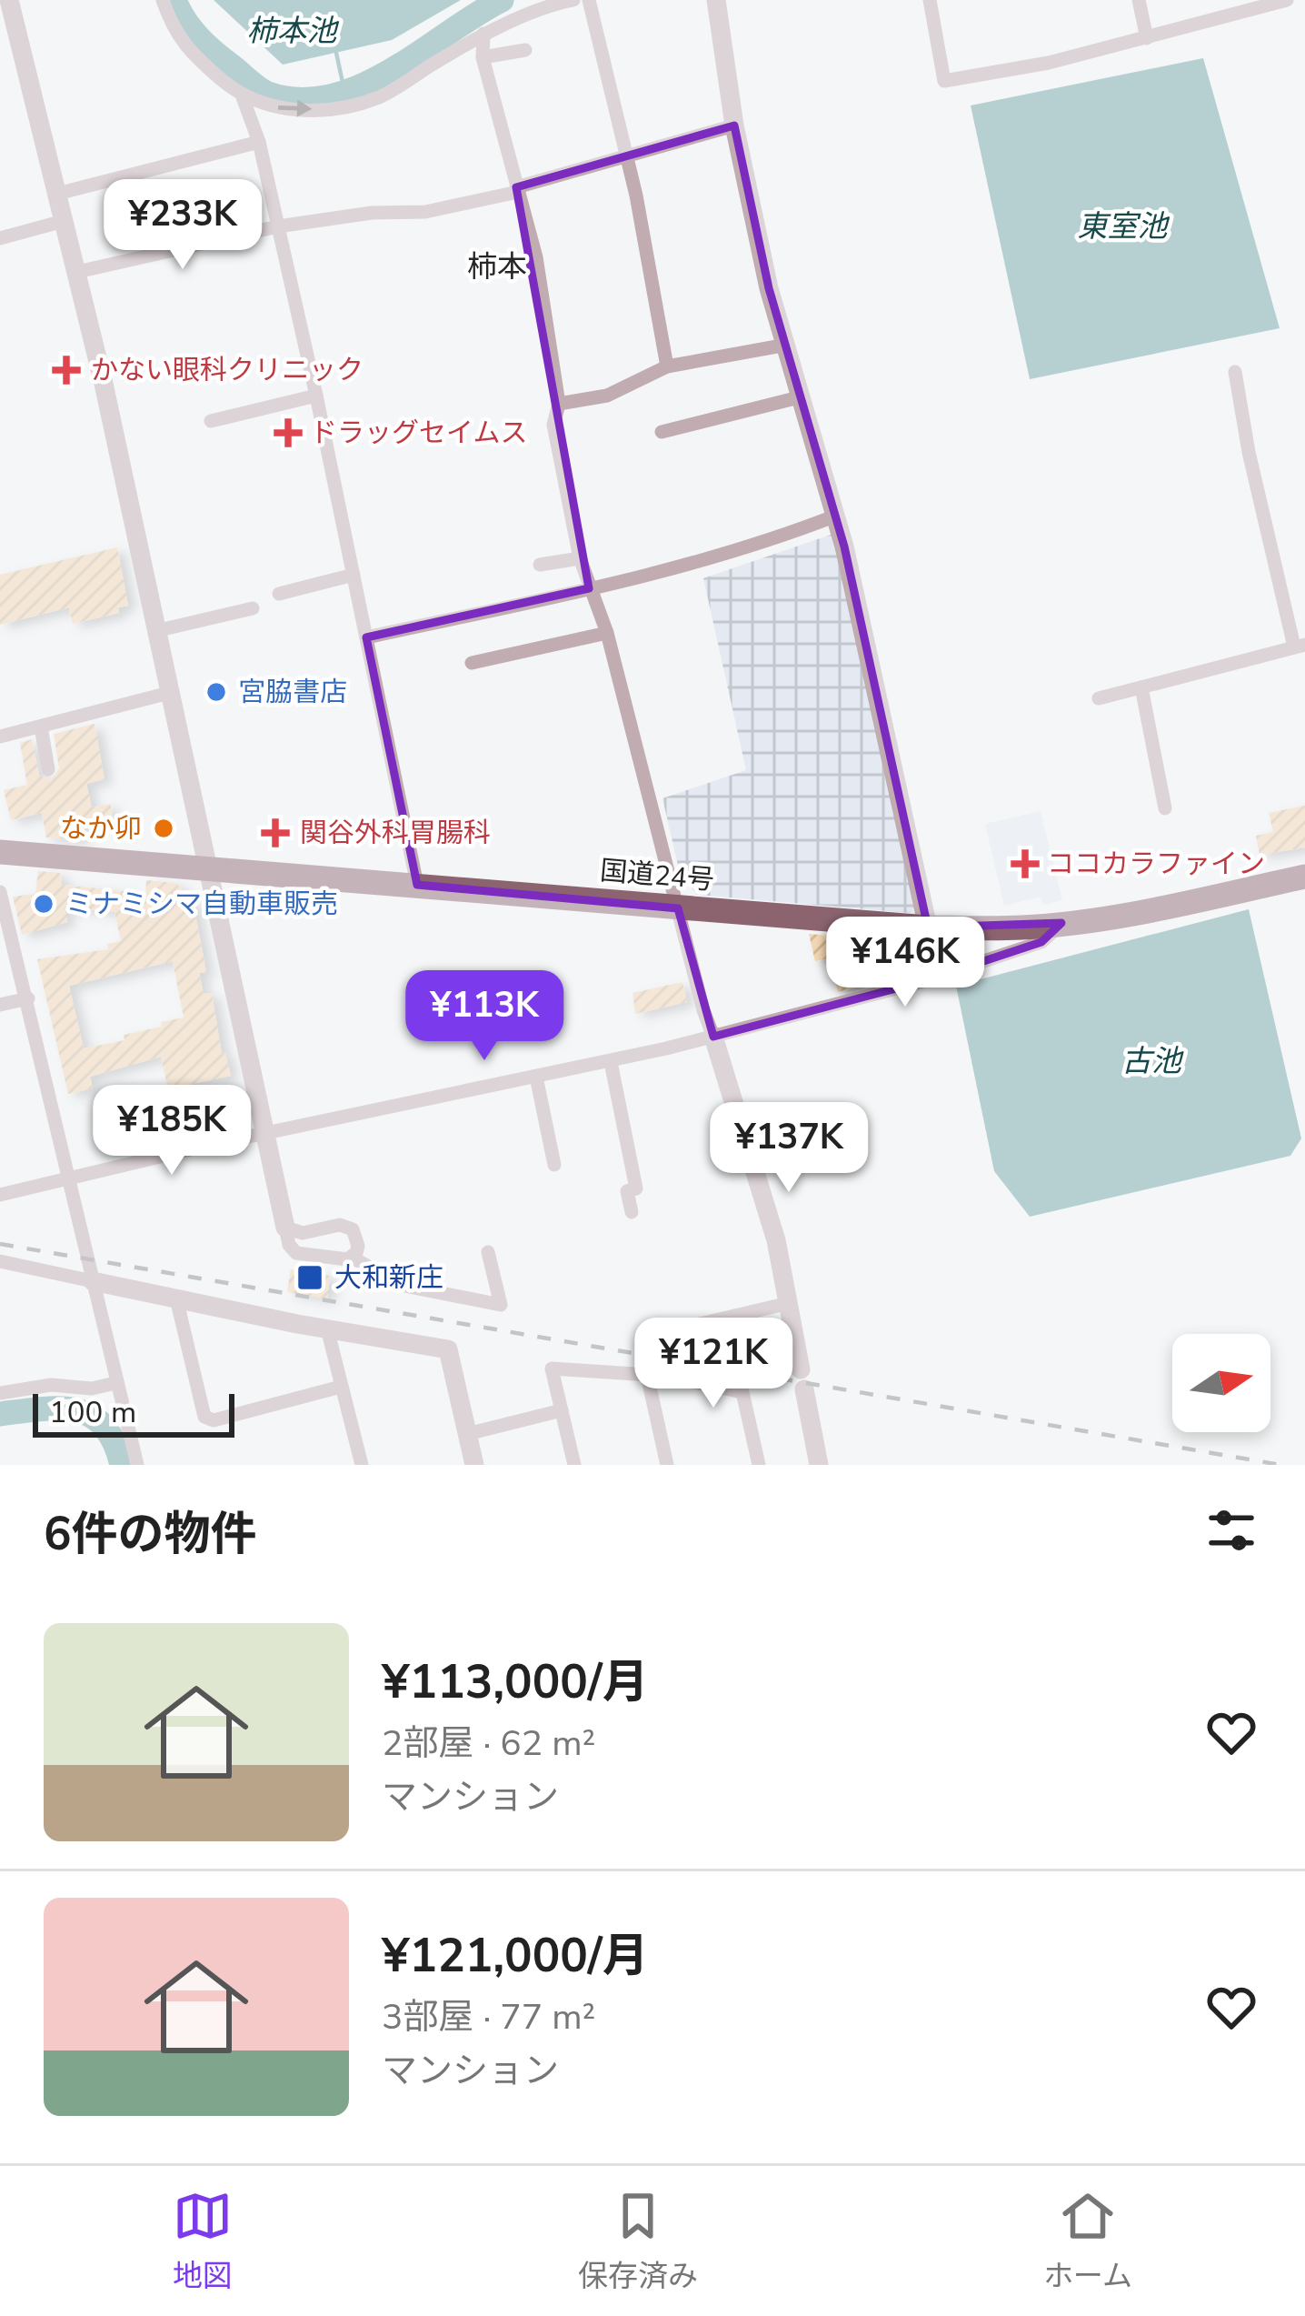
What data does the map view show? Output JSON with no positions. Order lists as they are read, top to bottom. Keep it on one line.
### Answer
{"streets":{"highway":["国道24号"]},"districts":["柿本"],"water":["柿本池","東室池","古池"],"places":{"health":["かない眼科クリニック","ドラッグセイムス","関谷外科胃腸科","ココカラファイン"],"other":["宮脇書店","なか卯","ミナミシマ自動車販売"],"transit":["大和新庄"]},"scale_bar":"100 m","north":"right","page":{"price":["¥233K","¥146K","¥113K","¥185K","¥137K","¥121K"],"scale":"100 m","heading":"6件の物件","list":[{"name":"¥113,000/月","note":"2部屋 · 62 m² · マンション"},{"name":"¥121,000/月","note":"3部屋 · 77 m² · マンション"}],"tabs":["地図","保存済み","ホーム"]}}
